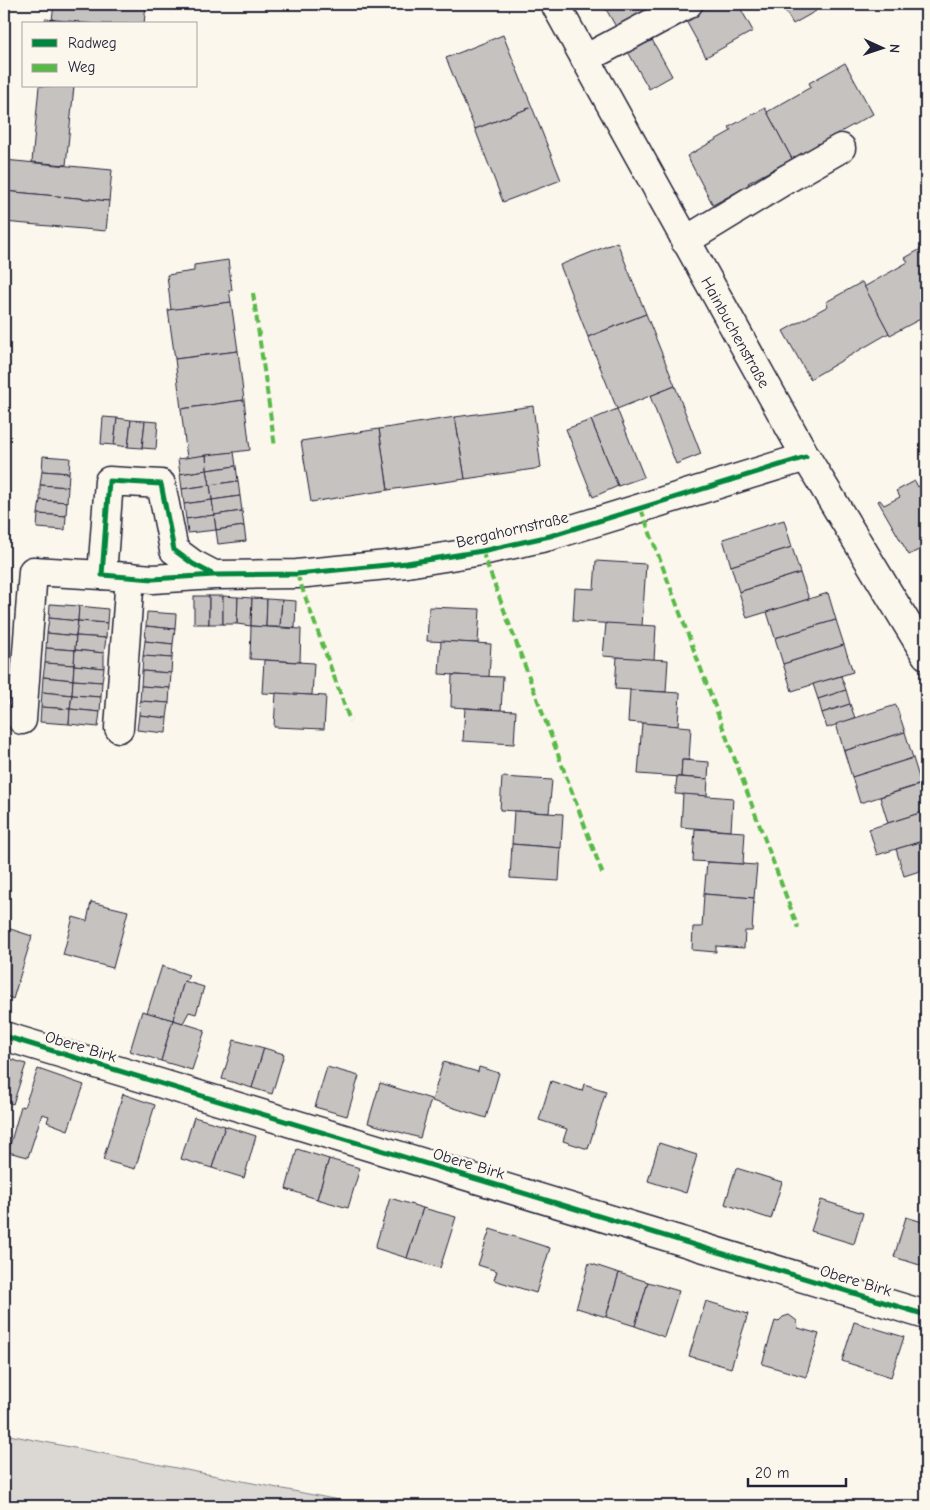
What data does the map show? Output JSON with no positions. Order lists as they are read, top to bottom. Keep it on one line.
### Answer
{"streets":{"street":["Hainbuchenstraße","Bergahornstraße","Obere Birk"]},"crossings":[["Hainbuchenstraße","Bergahornstraße"]],"legend":["Radweg","Weg"],"scale_bar":"20 m","north":"right"}
